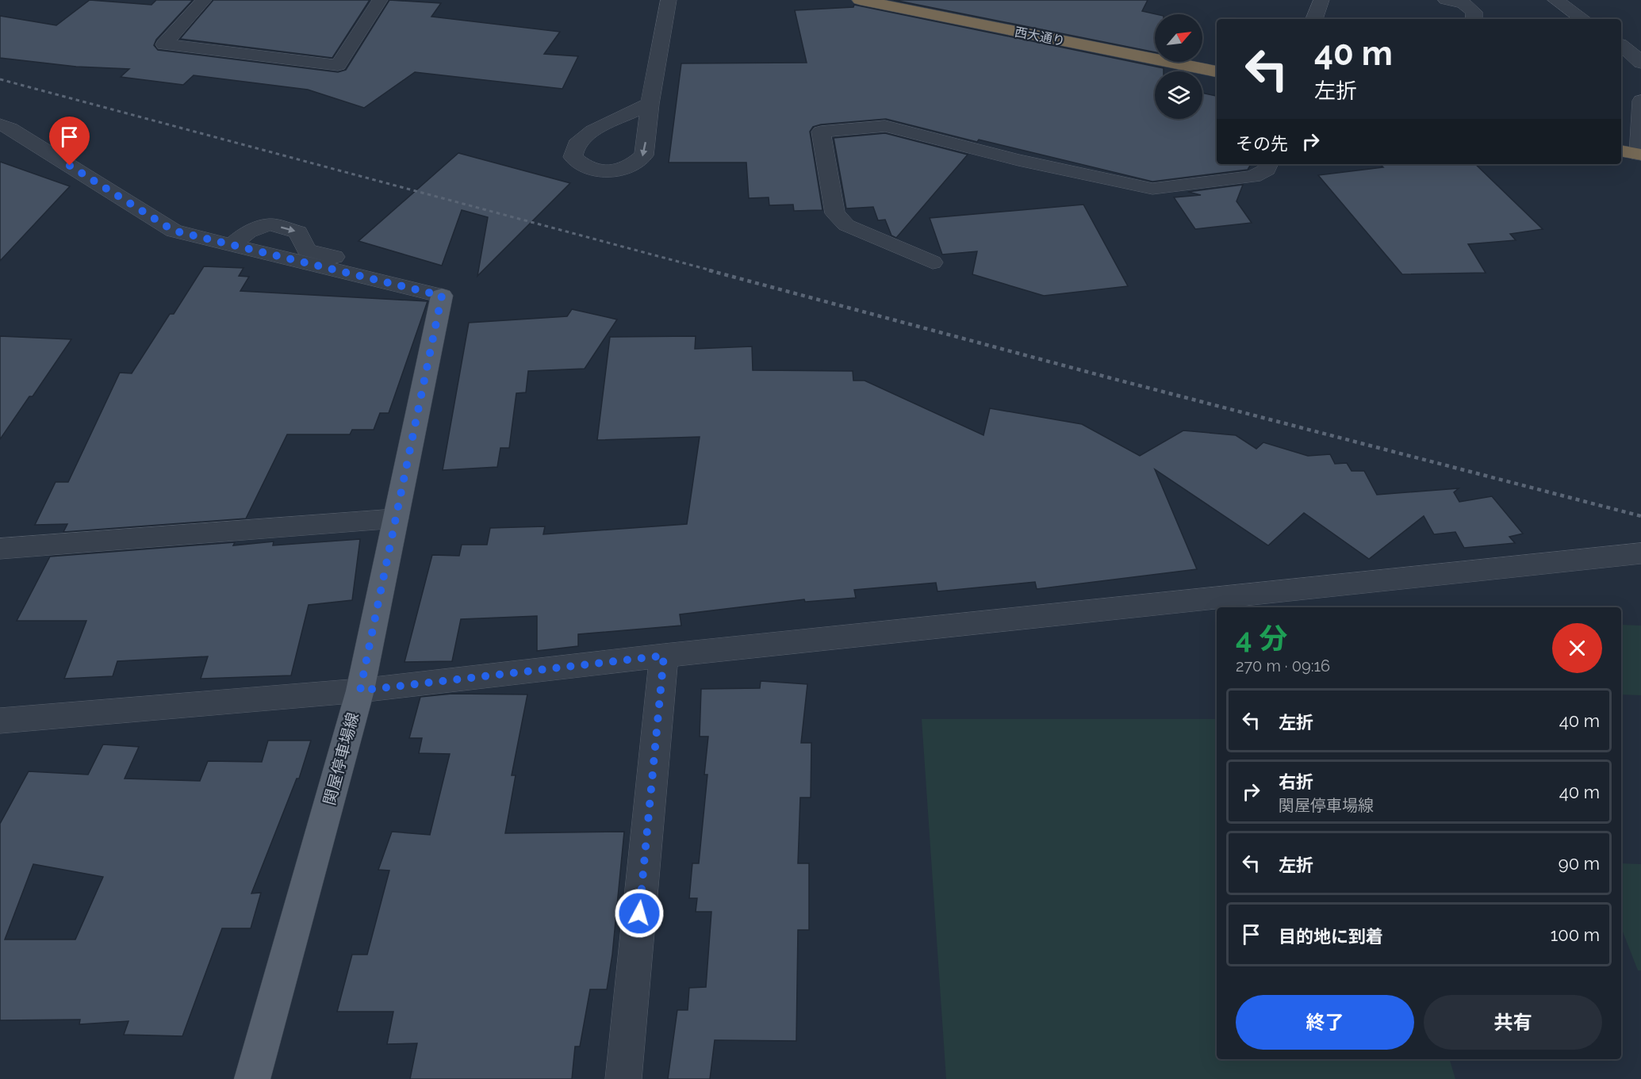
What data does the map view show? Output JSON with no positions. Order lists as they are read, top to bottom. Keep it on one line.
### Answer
{"streets":{"highway":["西大通り"],"main road":["関屋停車場線"]},"north":"top right","page":{"turn":["40 m","左折"],"then":"その先","heading":["4 分","270 m · 09:16"],"list":[{"name":"左折","value":"40 m"},{"name":"右折","note":"関屋停車場線","value":"40 m"},{"name":"左折","value":"90 m"},{"name":"目的地に到着","value":"100 m"}],"buttons":["終了","共有"]}}
